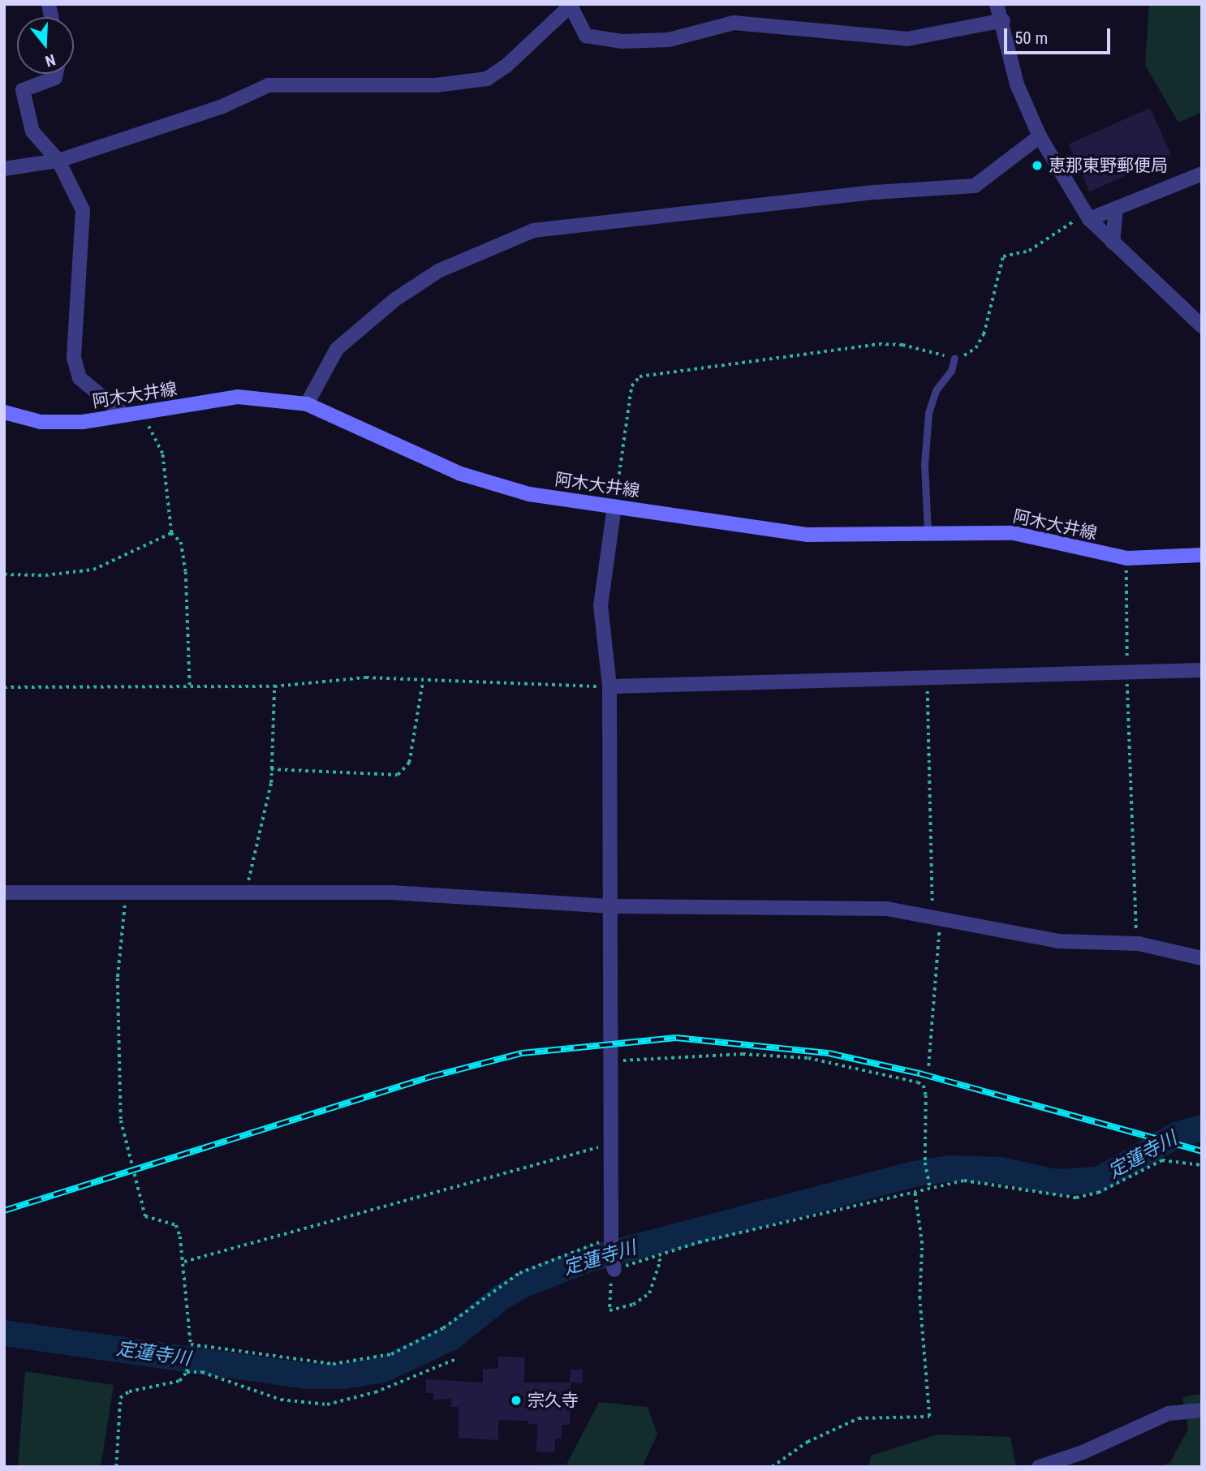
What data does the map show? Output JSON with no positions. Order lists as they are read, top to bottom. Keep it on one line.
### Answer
{"streets":{"main road":["阿木大井線"]},"water":["定蓮寺川"],"places":["恵那東野郵便局","宗久寺"],"scale_bar":"50 m","north":"bottom"}
